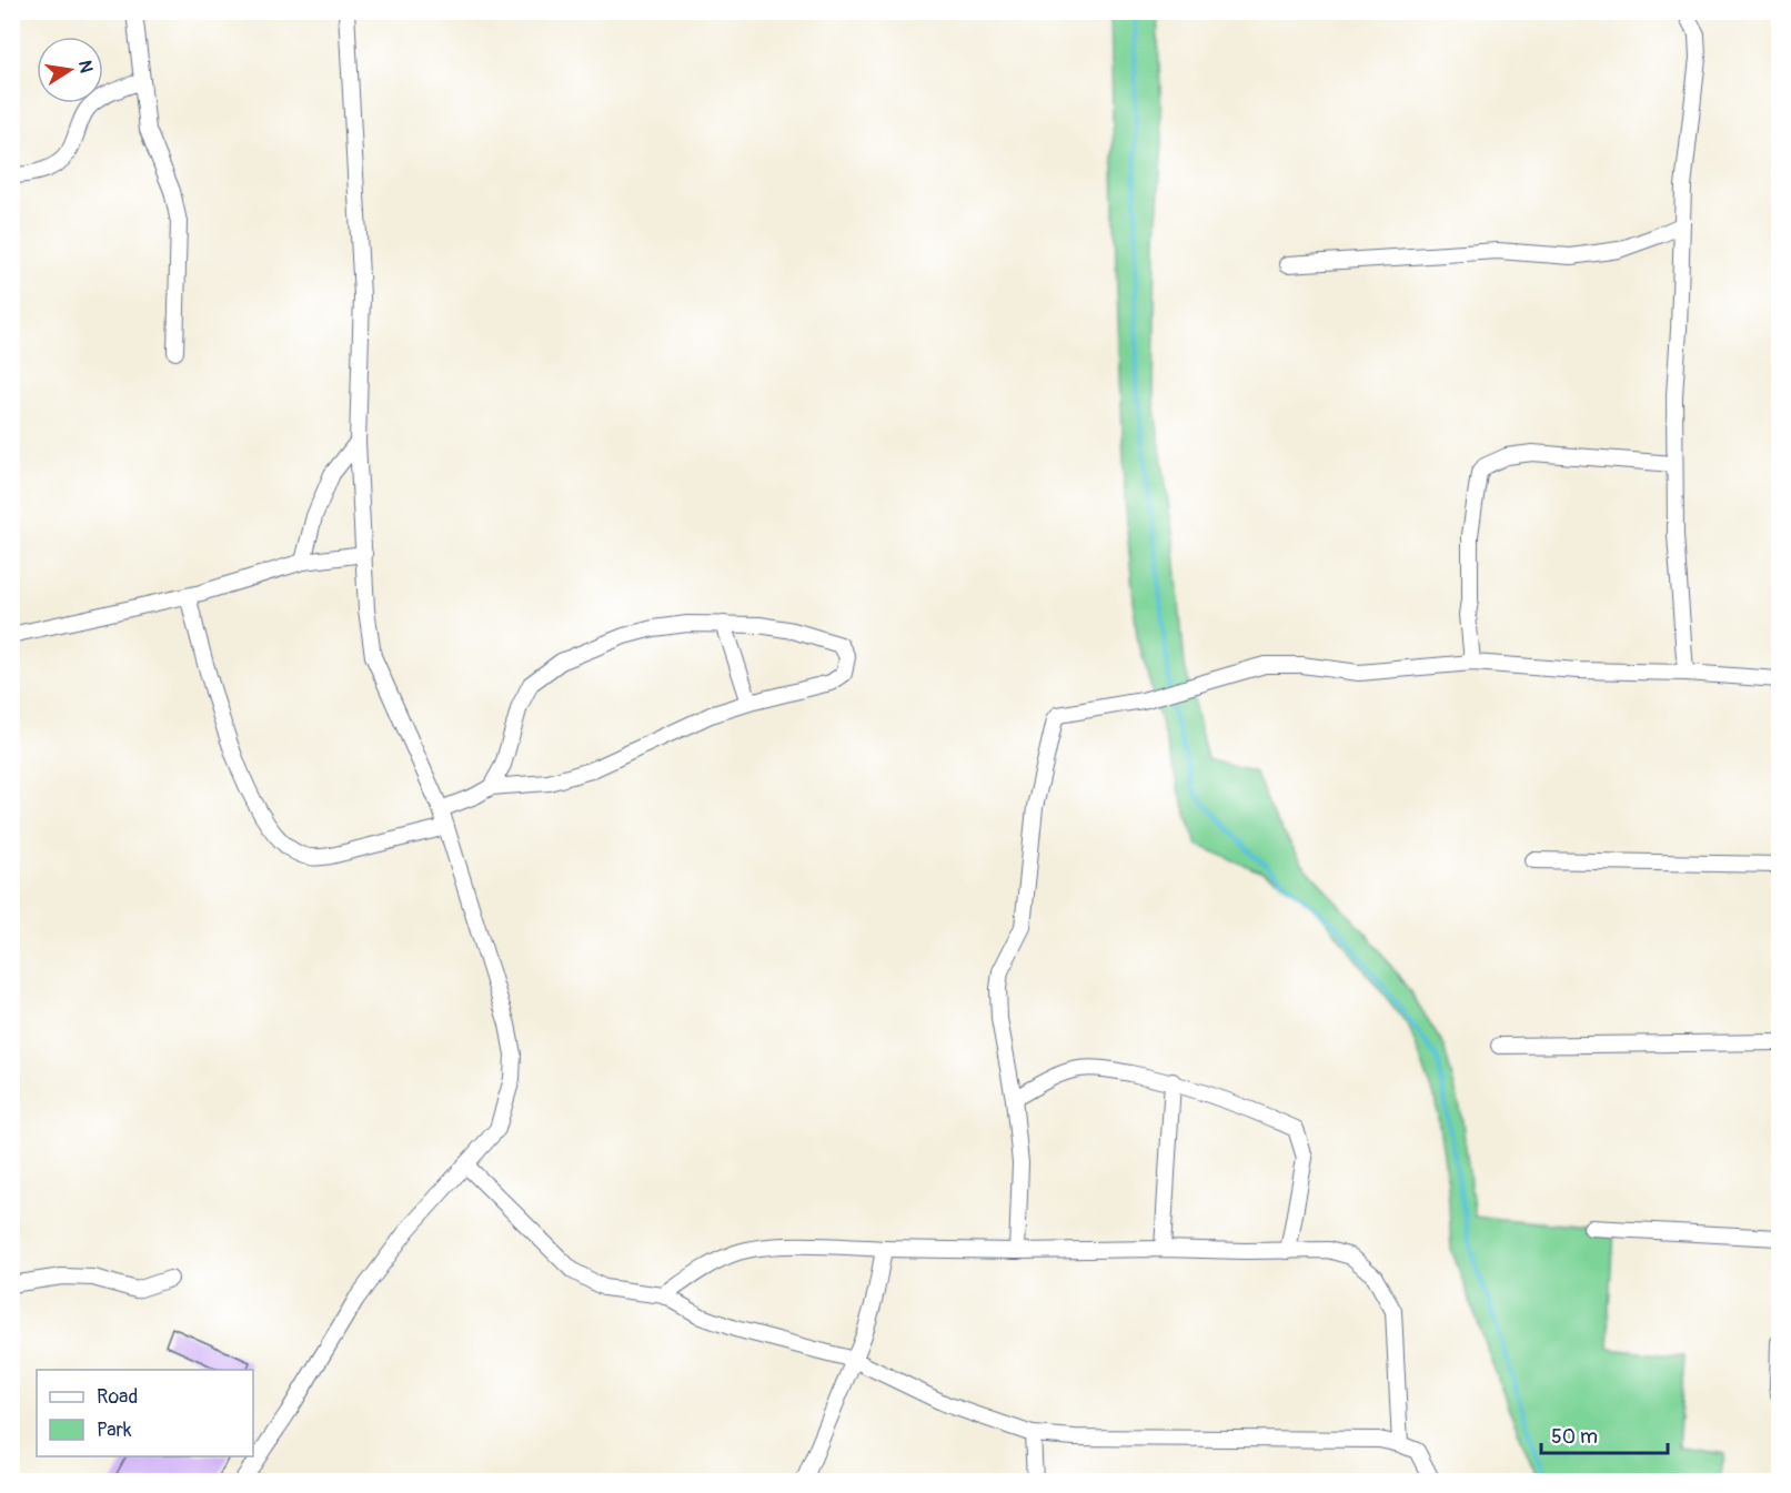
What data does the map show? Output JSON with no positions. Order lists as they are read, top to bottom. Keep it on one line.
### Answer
{"legend":["Road","Park"],"scale_bar":"50 m","north":"right"}
